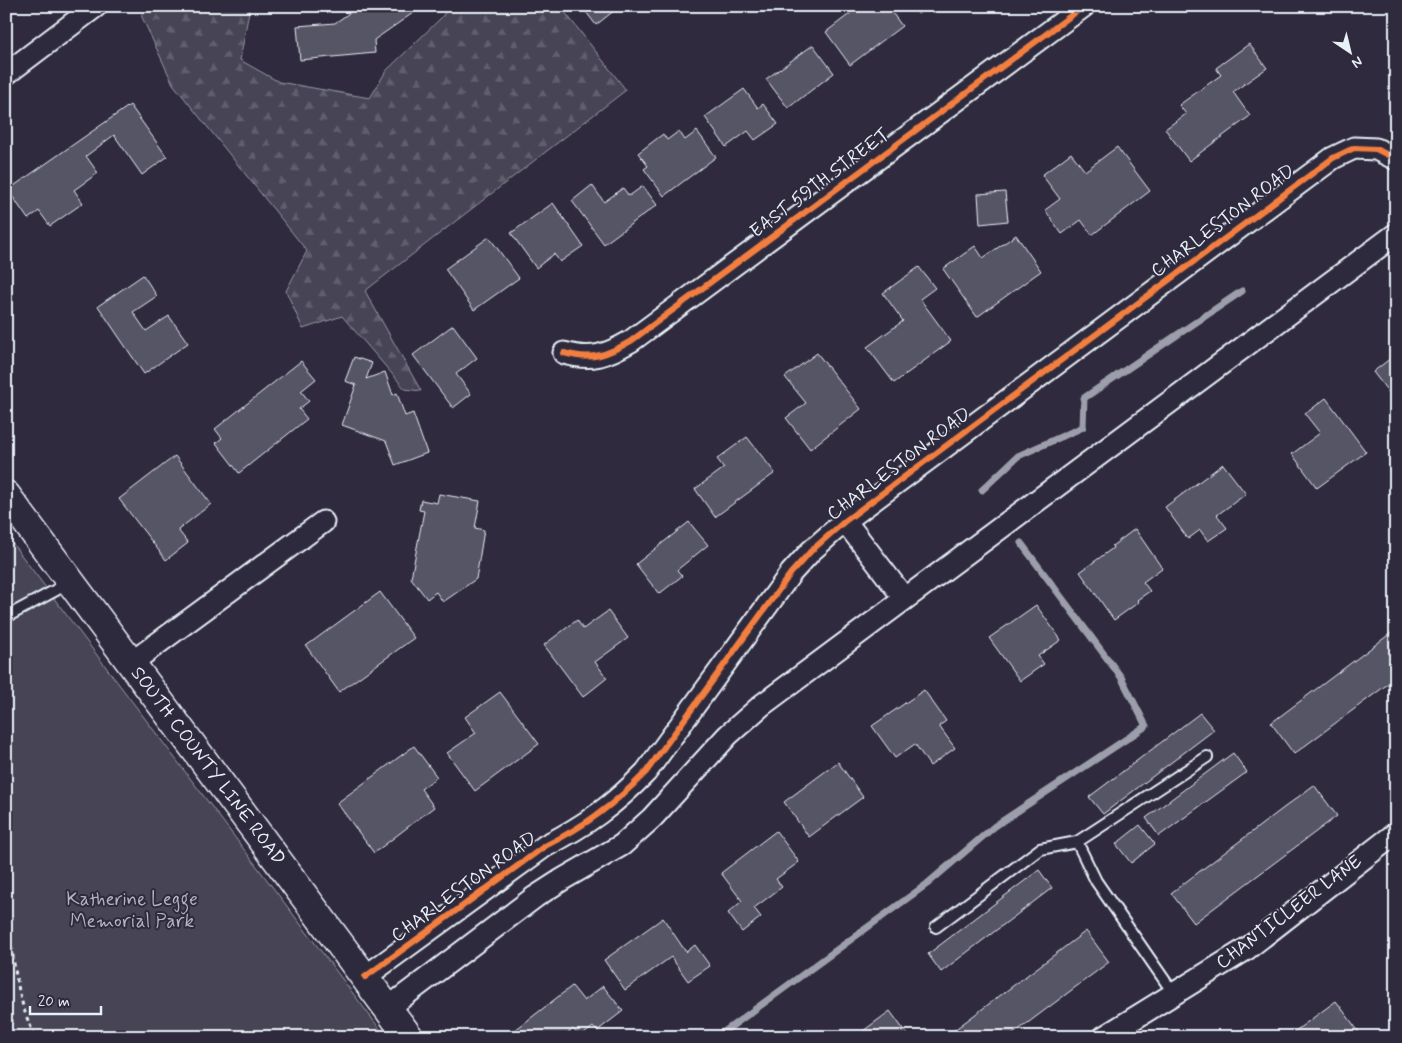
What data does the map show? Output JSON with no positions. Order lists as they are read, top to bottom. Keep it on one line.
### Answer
{"streets":{"main road":["SOUTH COUNTY LINE ROAD"],"street":["EAST 59TH STREET","CHARLESTON ROAD","CHANTICLEER LANE"]},"crossings":[["CHARLESTON ROAD","SOUTH COUNTY LINE ROAD"]],"parks":["Katherine Legge Memorial Park"],"scale_bar":"20 m","north":"bottom right"}
